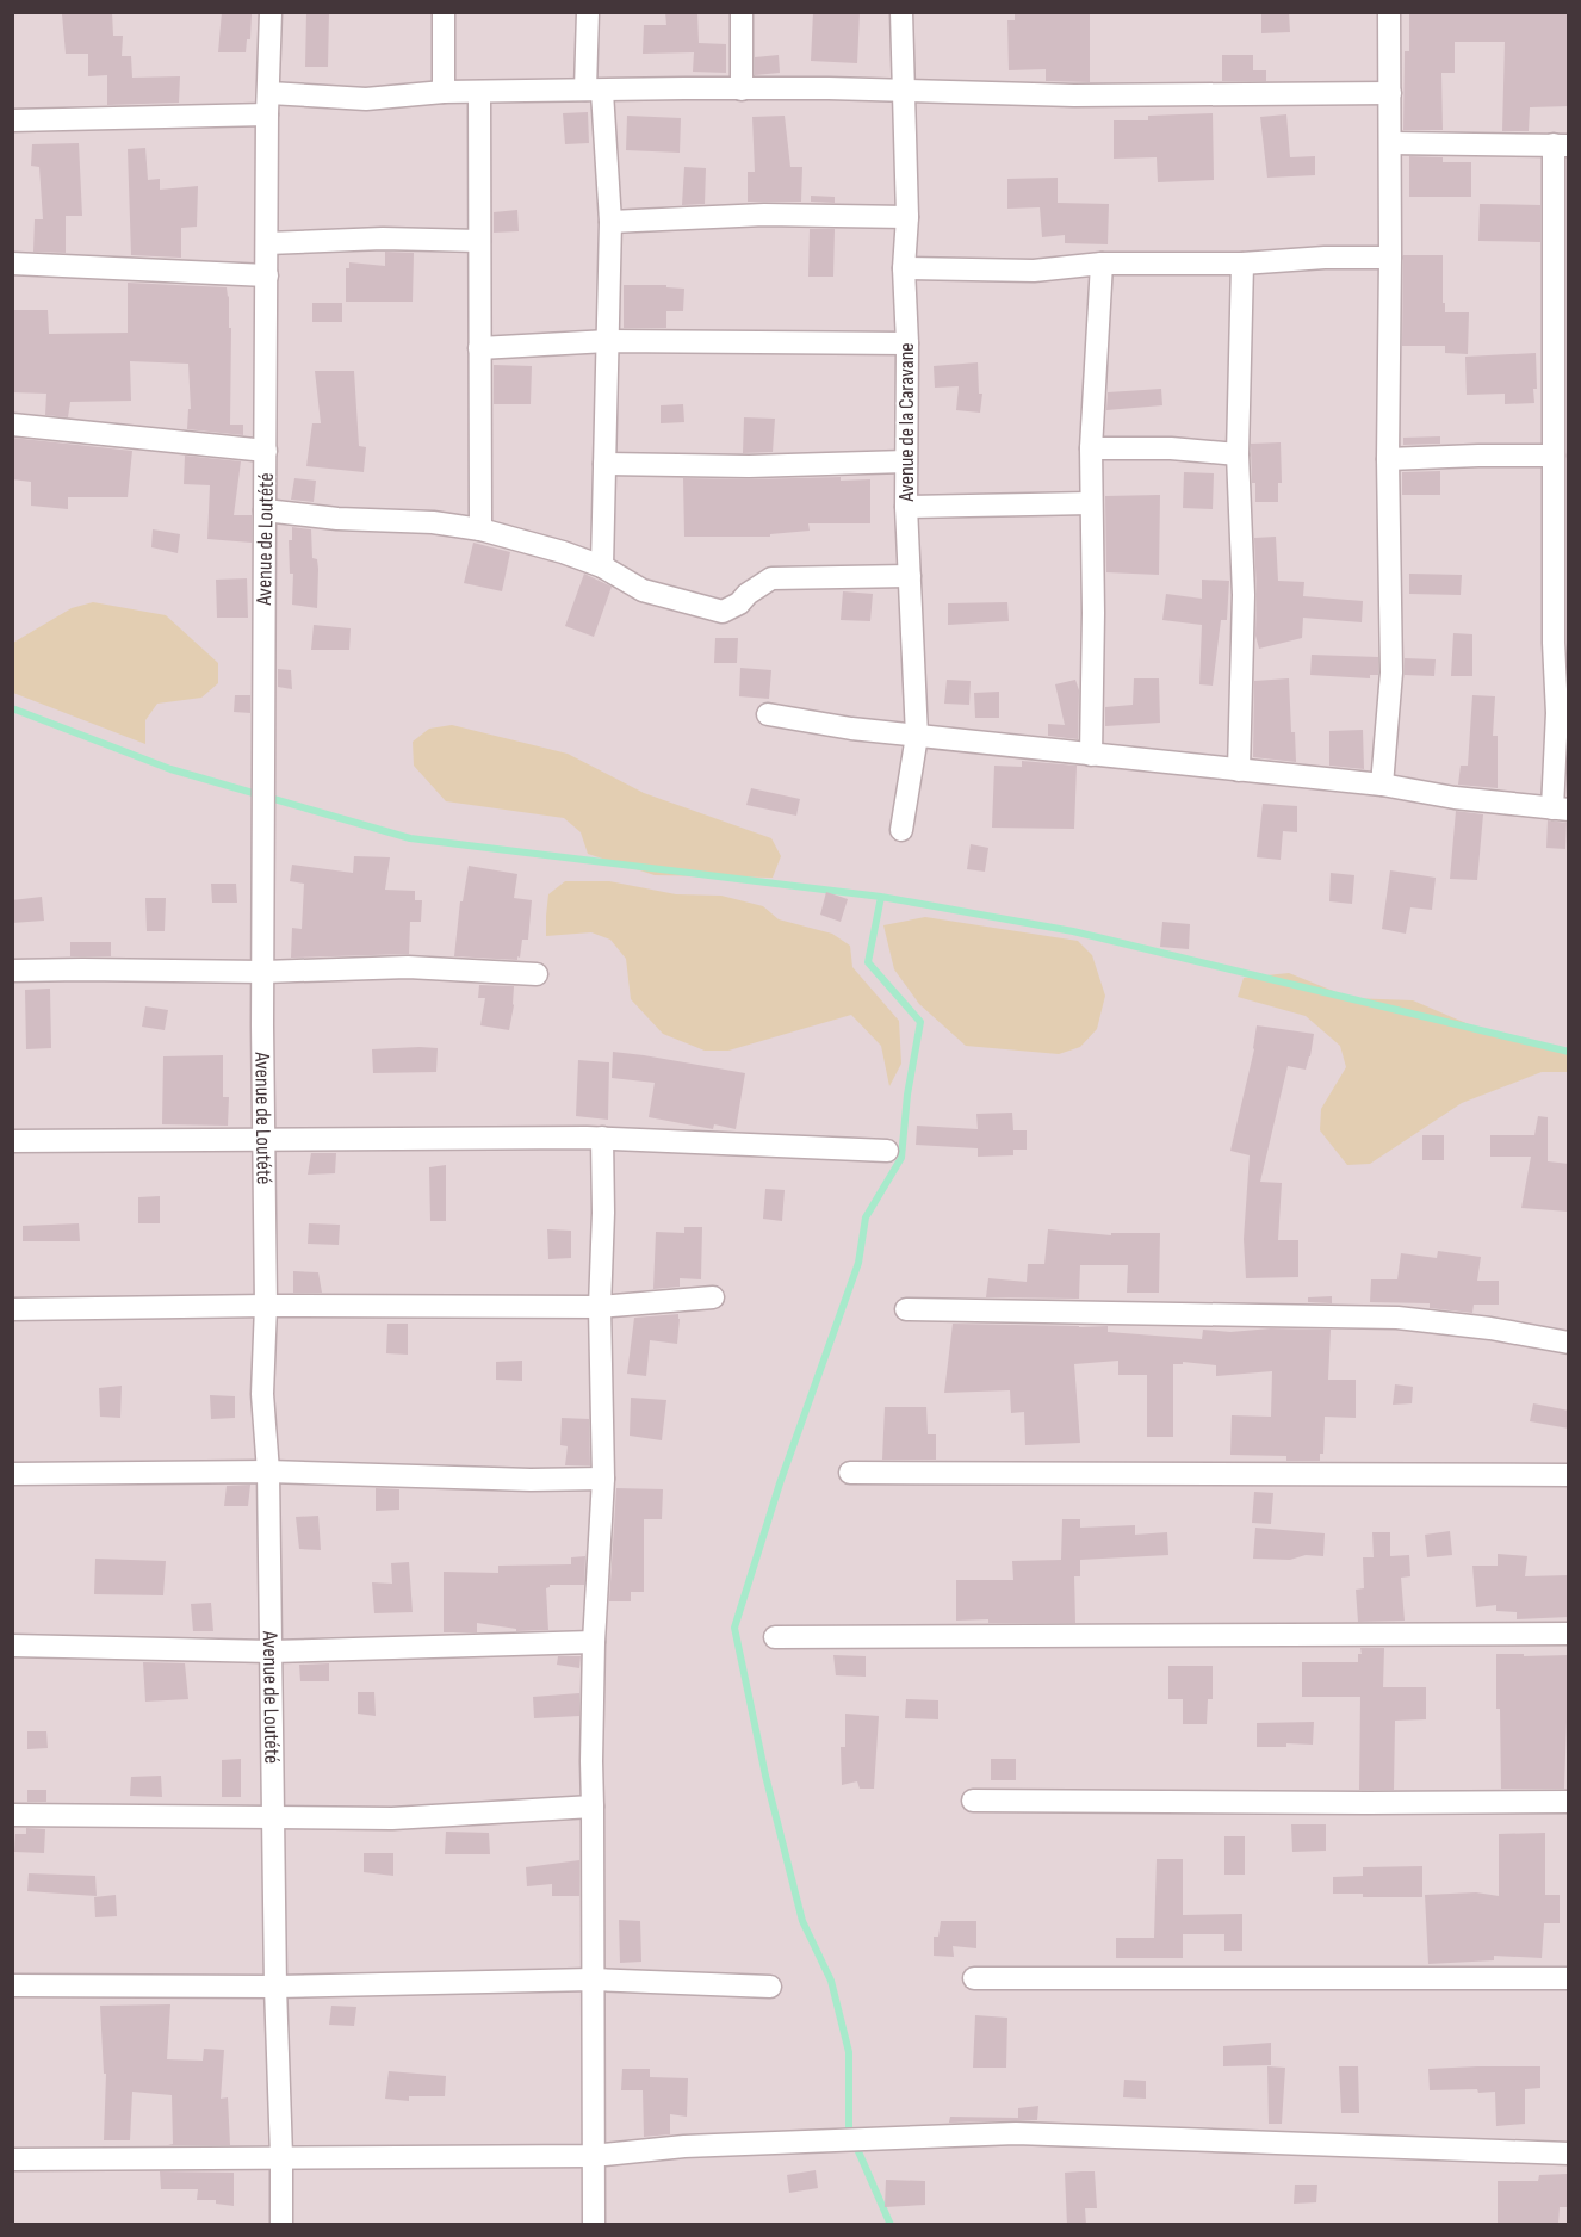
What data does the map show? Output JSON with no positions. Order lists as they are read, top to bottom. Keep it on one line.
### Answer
{"streets":{"street":["Avenue de la Caravane","Avenue de Loutété"]}}
